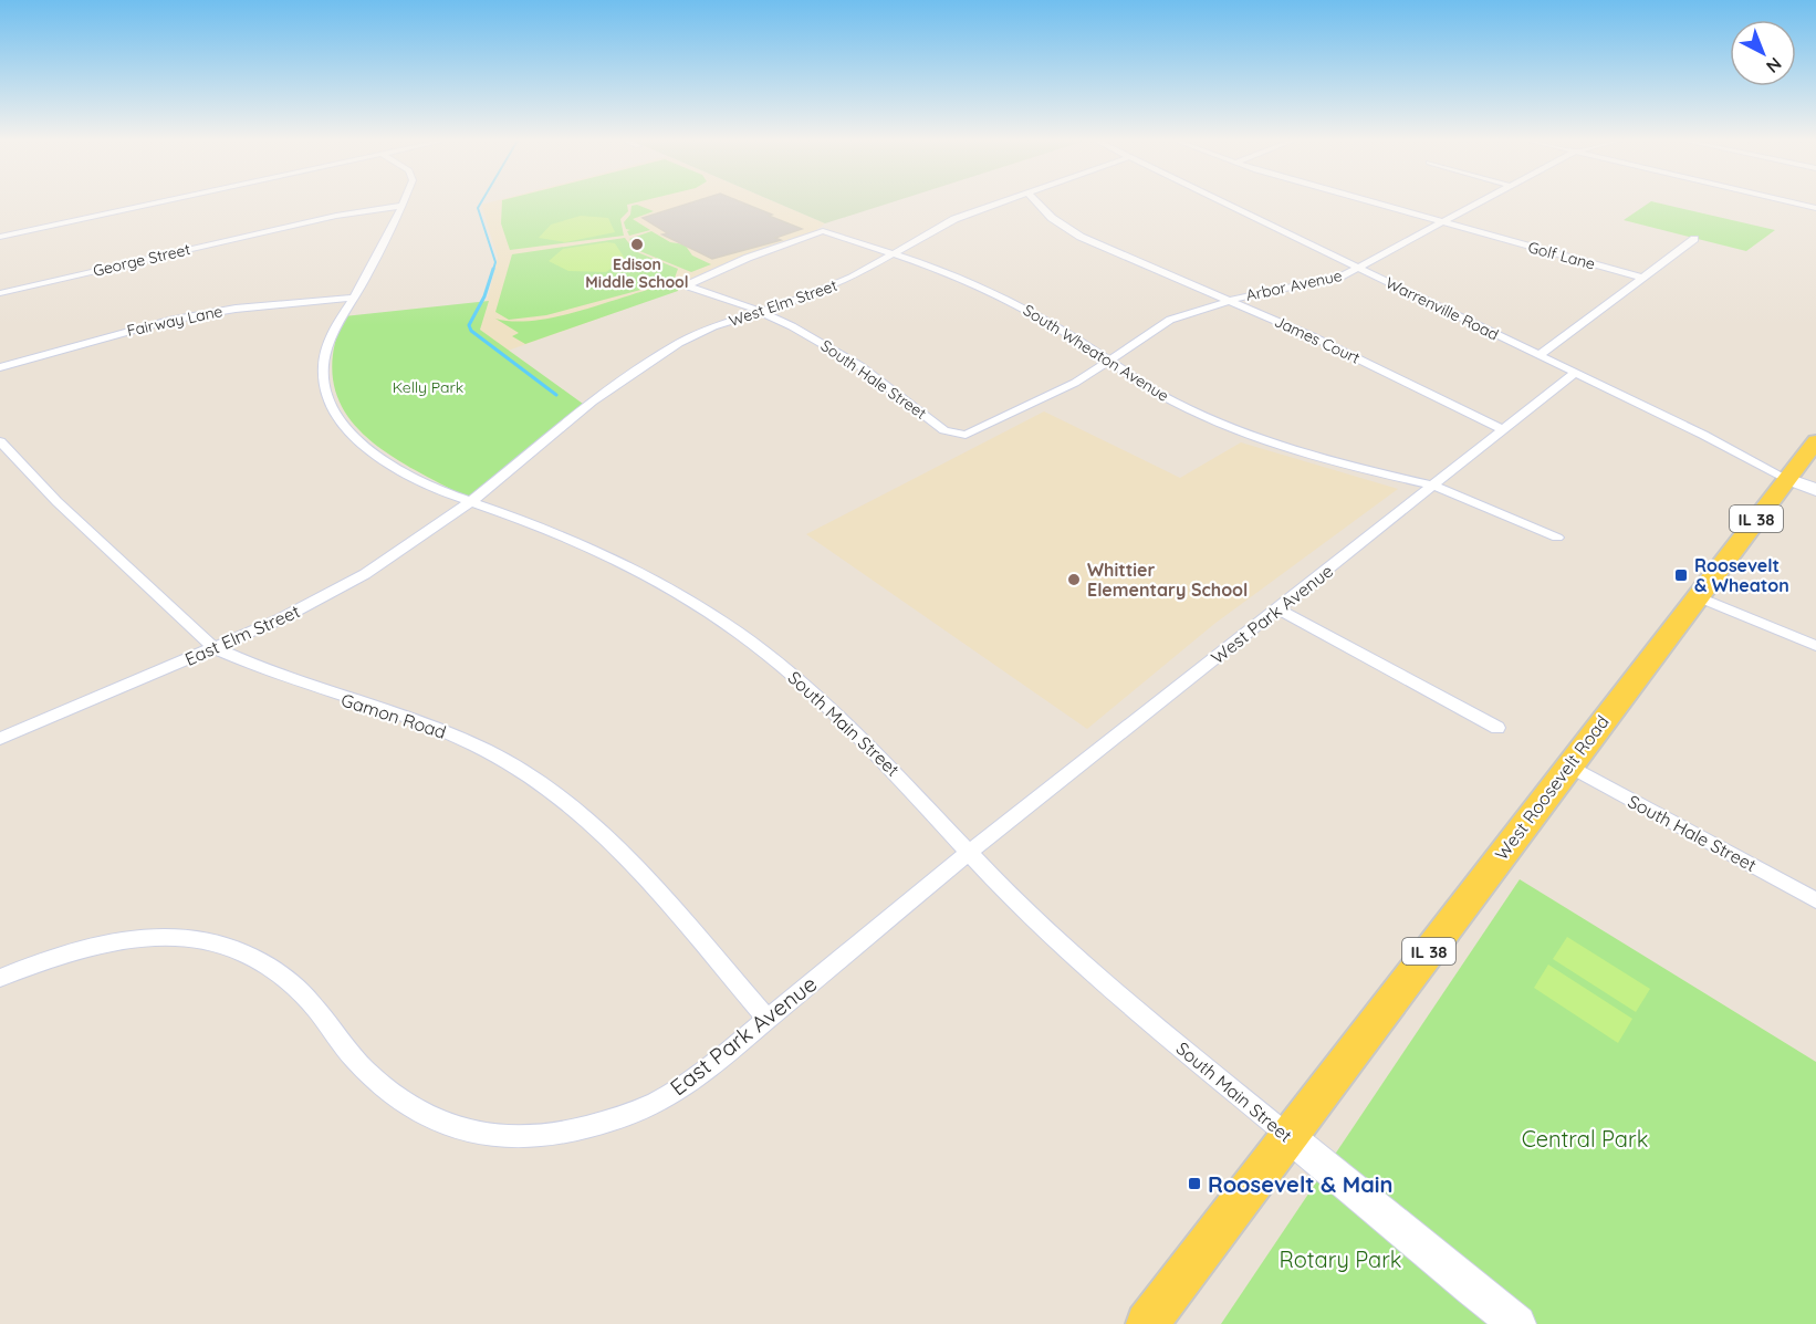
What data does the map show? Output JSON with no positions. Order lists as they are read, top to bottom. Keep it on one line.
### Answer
{"streets":{"main road":["IL 38","West Roosevelt Road"],"street":["Golf Lane","George Street","Arbor Avenue","West Elm Street","Warrenville Road","Fairway Lane","James Court","South Wheaton Avenue","South Hale Street","West Park Avenue","East Elm Street","Gamon Road","South Main Street","East Park Avenue"]},"crossings":[["Golf Lane","Arbor Avenue"],["George Street","South Main Street"],["Arbor Avenue","Warrenville Road"],["Arbor Avenue","James Court"],["Arbor Avenue","South Wheaton Avenue"],["Arbor Avenue","South Hale Street"],["West Elm Street","South Wheaton Avenue"],["West Elm Street","South Hale Street"],["West Elm Street","East Elm Street"],["West Elm Street","South Main Street"],["Warrenville Road","West Park Avenue"],["Warrenville Road","West Roosevelt Road"],["Fairway Lane","South Main Street"],["James Court","West Park Avenue"],["South Wheaton Avenue","South Hale Street"],["South Wheaton Avenue","West Park Avenue"],["South Hale Street","West Roosevelt Road"],["IL 38","South Main Street"],["IL 38","West Roosevelt Road"],["West Park Avenue","South Main Street"],["West Park Avenue","East Park Avenue"],["East Elm Street","Gamon Road"],["East Elm Street","South Main Street"],["Gamon Road","East Park Avenue"],["South Main Street","West Roosevelt Road"],["South Main Street","East Park Avenue"]],"parks":["Kelly Park","Central Park","Rotary Park"],"places":{"other":["Edison Middle School","Whittier Elementary School"],"transit":["Roosevelt & Wheaton","Roosevelt & Main"]},"north":"bottom right"}
